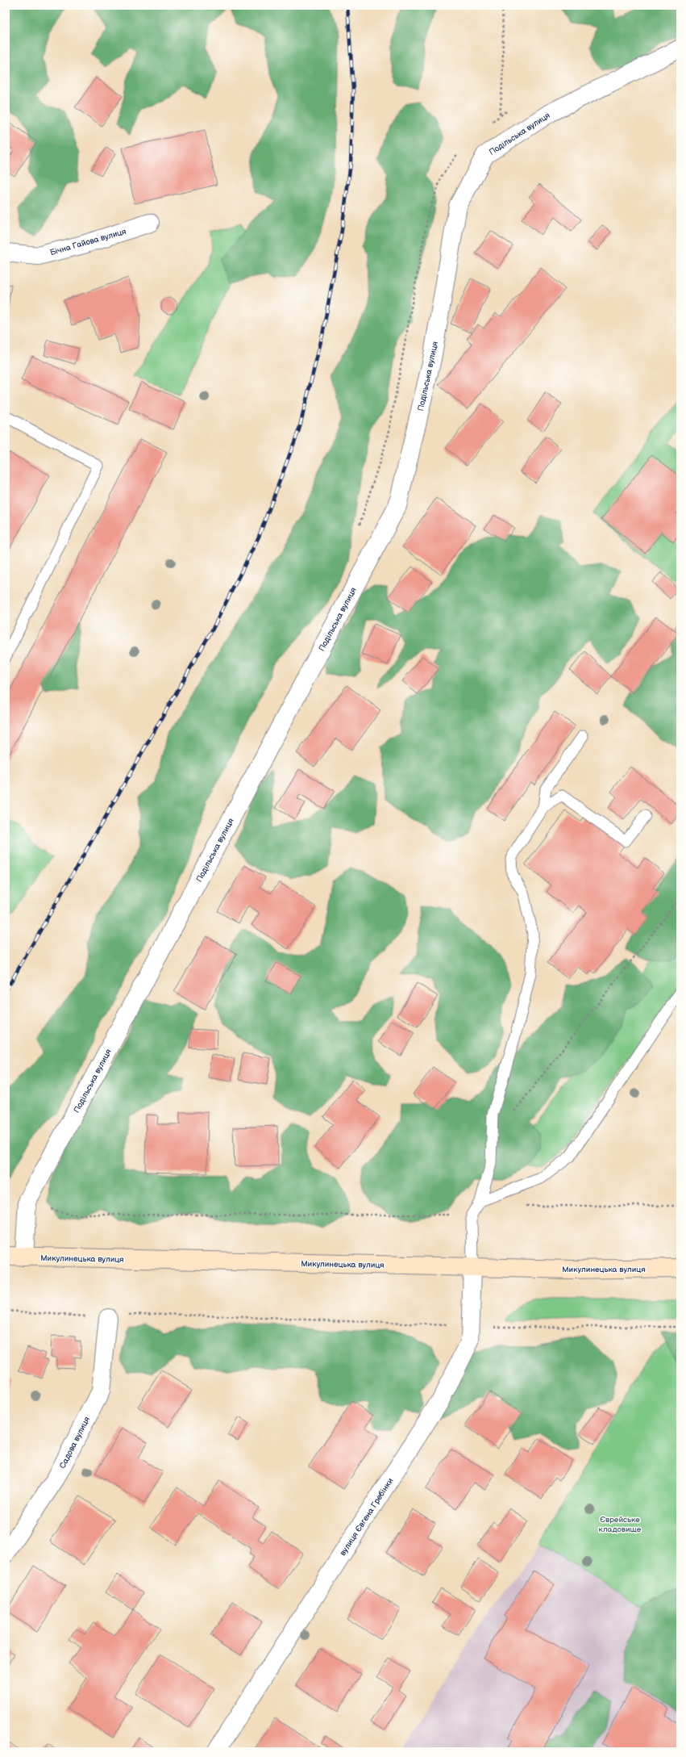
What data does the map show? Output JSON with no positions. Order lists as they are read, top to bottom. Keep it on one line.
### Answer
{"streets":{"main road":["Микулинецька вулиця"],"street":["Подільська вулиця","Бічна Гайова вулиця","Садова вулиця","вулиця Євгена Гребінки"]},"crossings":[["Подільська вулиця","Микулинецька вулиця"],["Микулинецька вулиця","вулиця Євгена Гребінки"]],"parks":["Єврейське кладовище"]}
